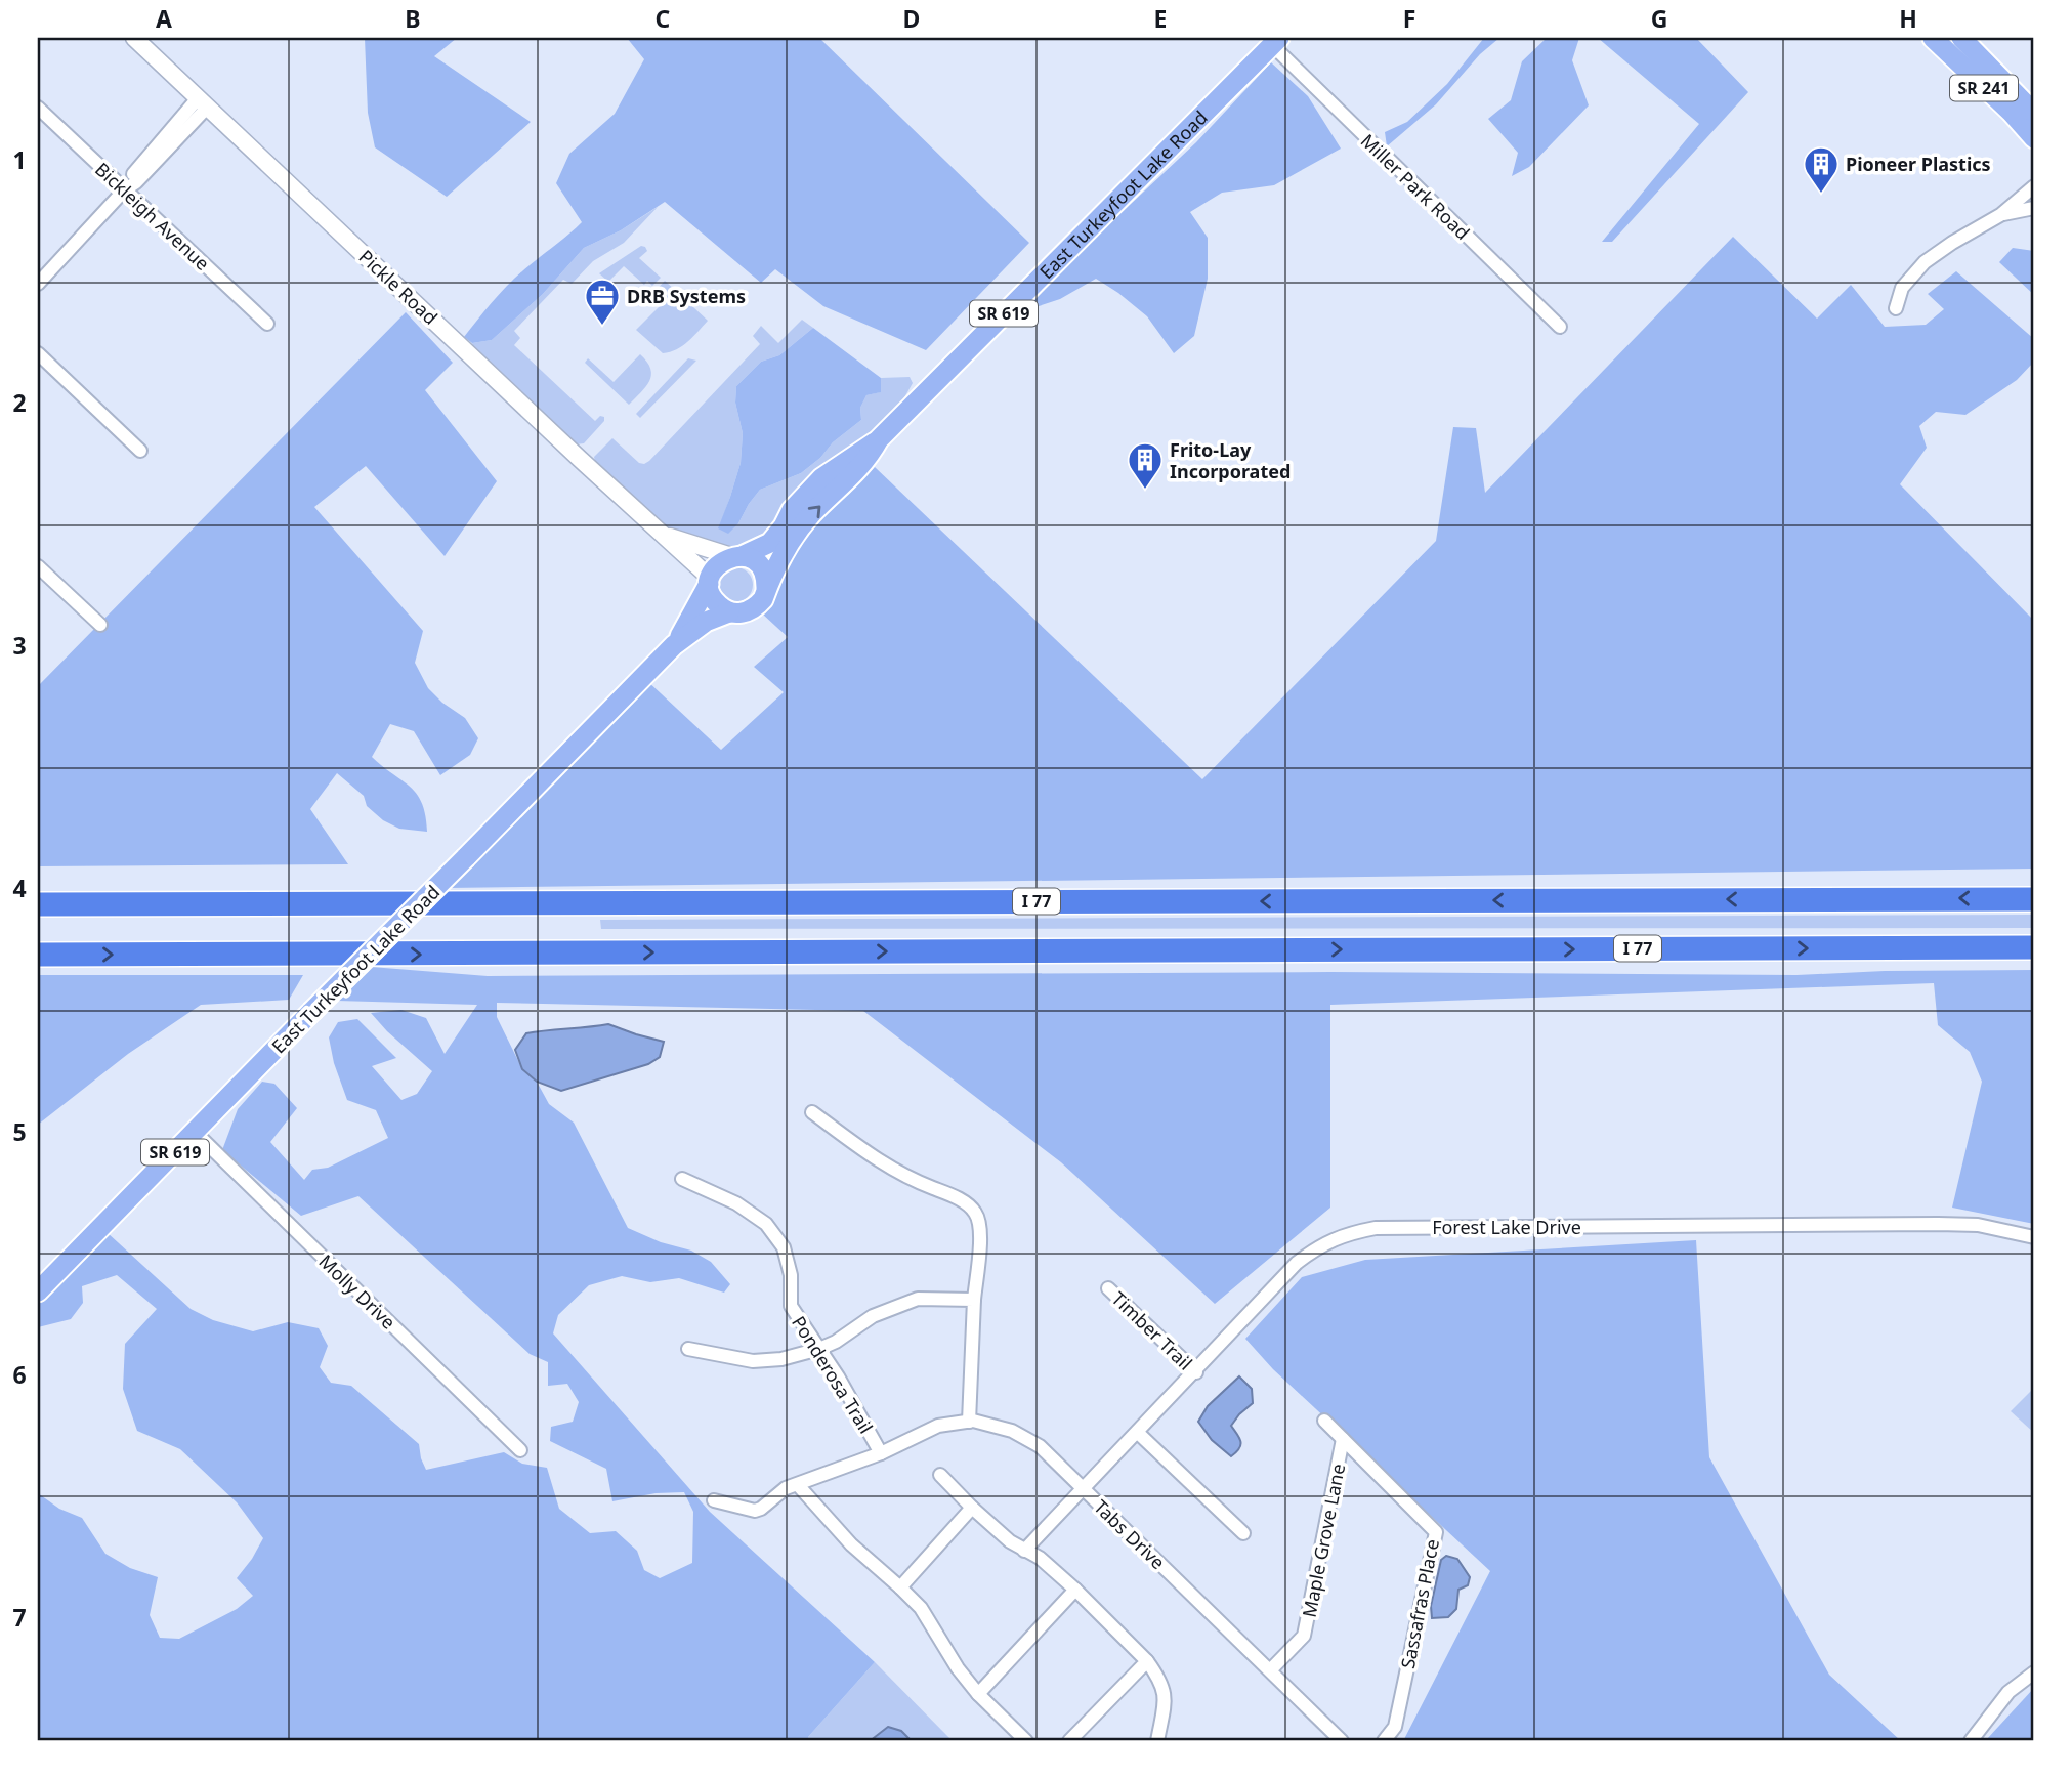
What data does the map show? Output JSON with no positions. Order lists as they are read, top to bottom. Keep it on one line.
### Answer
{"streets":{"highway":["I 77"],"main road":["SR 241","East Turkeyfoot Lake Road","SR 619"],"street":["Miller Park Road","Bickleigh Avenue","Pickle Road","Forest Lake Drive","Molly Drive","Timber Trail","Ponderosa Trail","Tabs Drive","Maple Grove Lane","Sassafras Place"]},"crossings":[["Miller Park Road","East Turkeyfoot Lake Road"],["East Turkeyfoot Lake Road","Pickle Road"],["East Turkeyfoot Lake Road","Molly Drive"],["Forest Lake Drive","Timber Trail"],["Forest Lake Drive","Tabs Drive"],["Ponderosa Trail","Tabs Drive"],["Tabs Drive","Maple Grove Lane"],["Maple Grove Lane","Sassafras Place"]],"places":{"building":["Pioneer Plastics","Frito-Lay Incorporated"],"office":["DRB Systems"]},"grid":{"columns":["A","B","C","D","E","F","G","H"],"rows":["1","2","3","4","5","6","7"]}}
